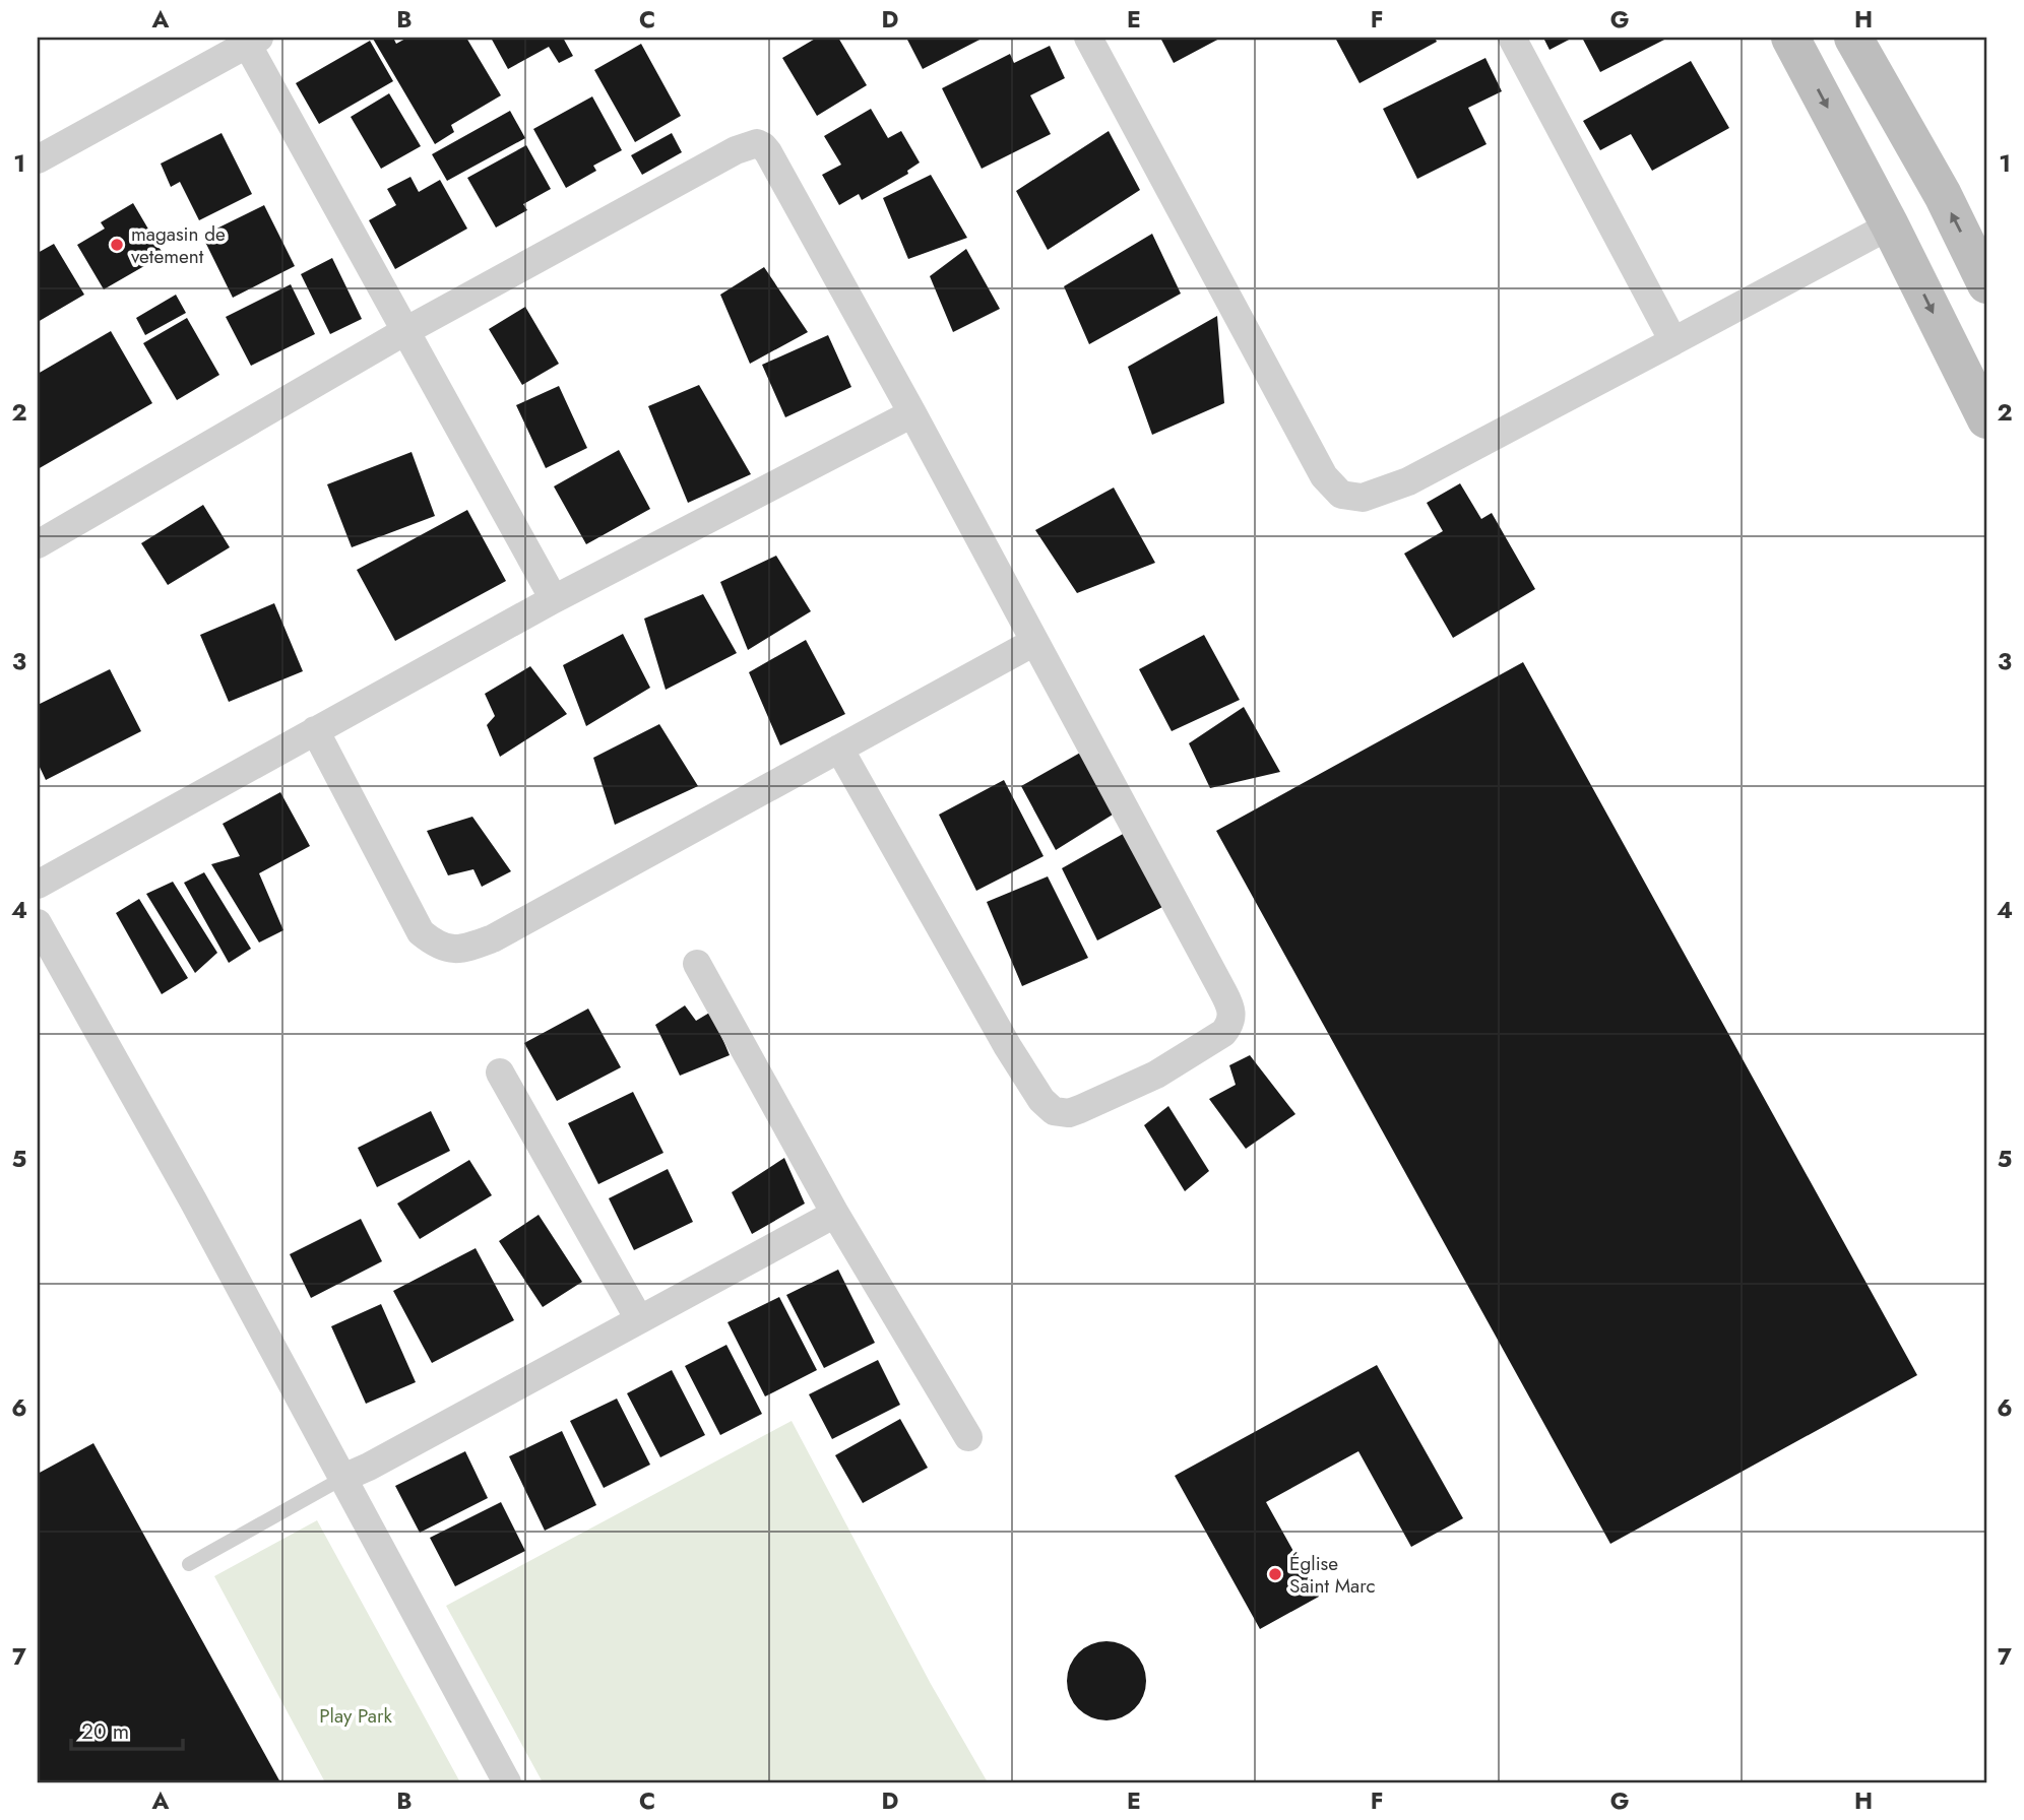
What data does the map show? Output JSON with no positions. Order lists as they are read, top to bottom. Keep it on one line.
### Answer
{"parks":["Play Park"],"places":["magasin de vetement","Église Saint Marc"],"scale_bar":"20 m","grid":{"columns":["A","B","C","D","E","F","G","H"],"rows":["1","2","3","4","5","6","7"]}}
